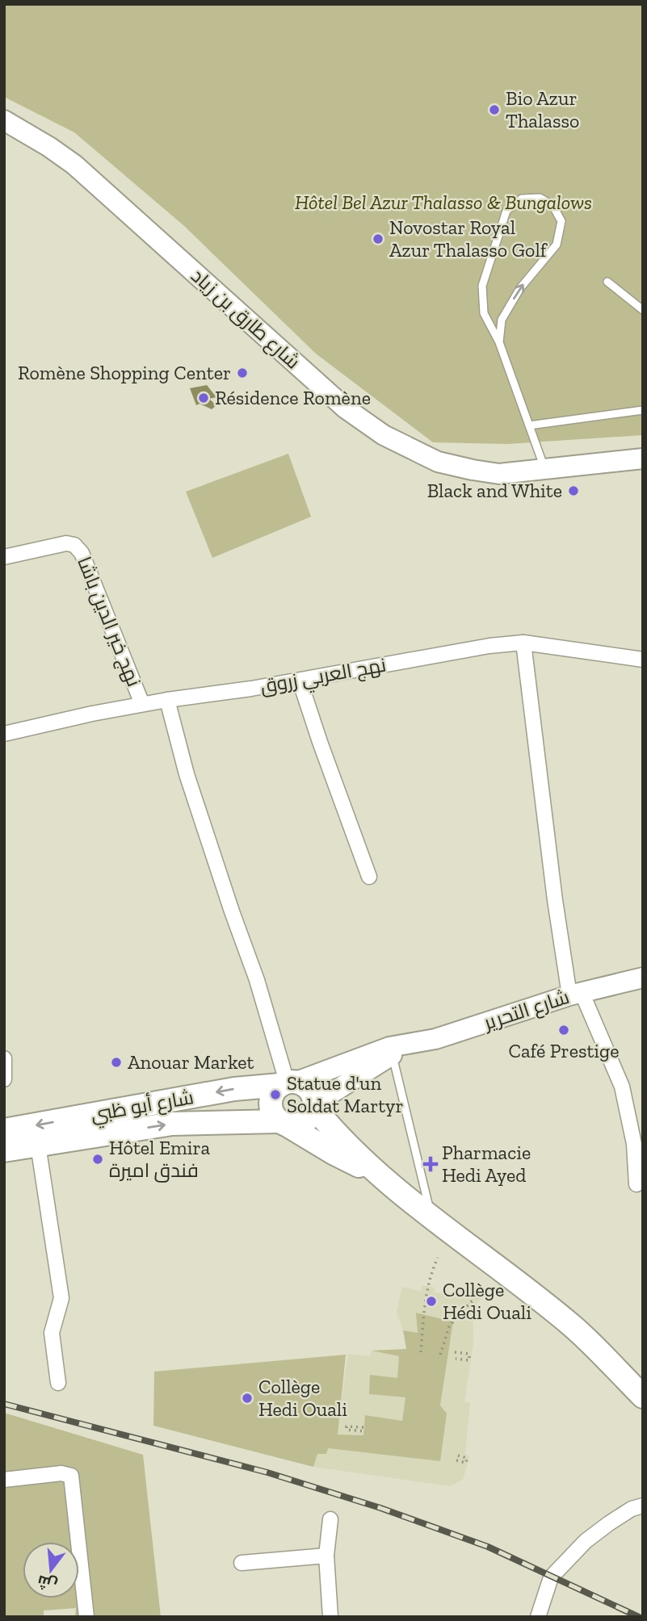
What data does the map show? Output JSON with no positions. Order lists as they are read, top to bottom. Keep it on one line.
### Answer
{"streets":{"main road":["شارع أبو ظبي"],"street":["شارع طارق بن زياد","نهج خير الدين باشا","نهج العربي زروق","شارع التحرير"]},"crossings":[["نهج خير الدين باشا","نهج العربي زروق"],["شارع التحرير","شارع أبو ظبي"]],"parks":["Hôtel Bel Azur Thalasso & Bungalows"],"places":{"other":["Bio Azur Thalasso","Novostar Royal Azur Thalasso Golf","Romène Shopping Center","Résidence Romène","Black and White","Café Prestige","Anouar Market","Statue d'un Soldat Martyr","Hôtel Emira فندق اميرة","Collège Hédi Ouali","Collège Hedi Ouali"],"health":["Pharmacie Hedi Ayed"]},"north":"bottom"}
